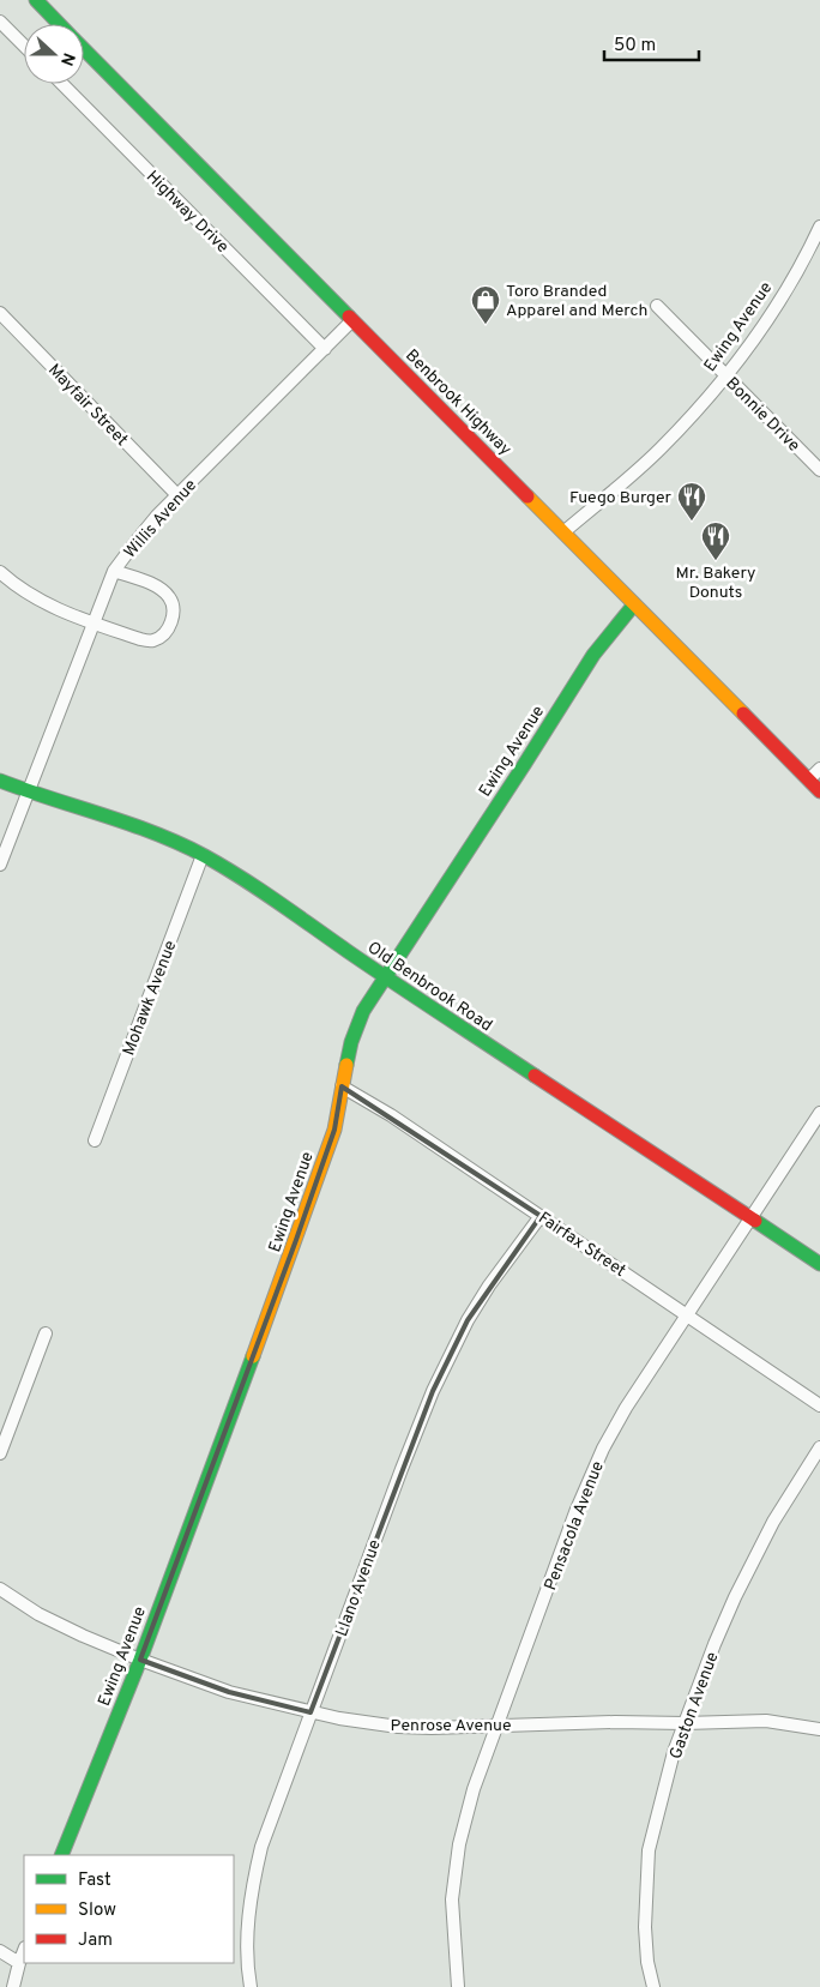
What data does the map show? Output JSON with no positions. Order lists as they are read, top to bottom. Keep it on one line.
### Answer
{"streets":{"street":["Highway Drive","Ewing Avenue","Benbrook Highway","Mayfair Street","Bonnie Drive","Willis Avenue","Old Benbrook Road","Mohawk Avenue","Fairfax Street","Pensacola Avenue","Llano Avenue","Gaston Avenue","Penrose Avenue"]},"crossings":[["Highway Drive","Willis Avenue"],["Ewing Avenue","Benbrook Highway"],["Ewing Avenue","Bonnie Drive"],["Ewing Avenue","Old Benbrook Road"],["Ewing Avenue","Fairfax Street"],["Ewing Avenue","Penrose Avenue"],["Benbrook Highway","Willis Avenue"],["Mayfair Street","Willis Avenue"],["Willis Avenue","Old Benbrook Road"],["Old Benbrook Road","Mohawk Avenue"],["Old Benbrook Road","Pensacola Avenue"],["Fairfax Street","Pensacola Avenue"],["Fairfax Street","Llano Avenue"],["Pensacola Avenue","Penrose Avenue"],["Llano Avenue","Penrose Avenue"],["Gaston Avenue","Penrose Avenue"]],"places":{"shop":["Toro Branded Apparel and Merch"],"restaurant":["Fuego Burger","Mr. Bakery Donuts"]},"legend":["Fast","Slow","Jam"],"scale_bar":"50 m","north":"right"}
